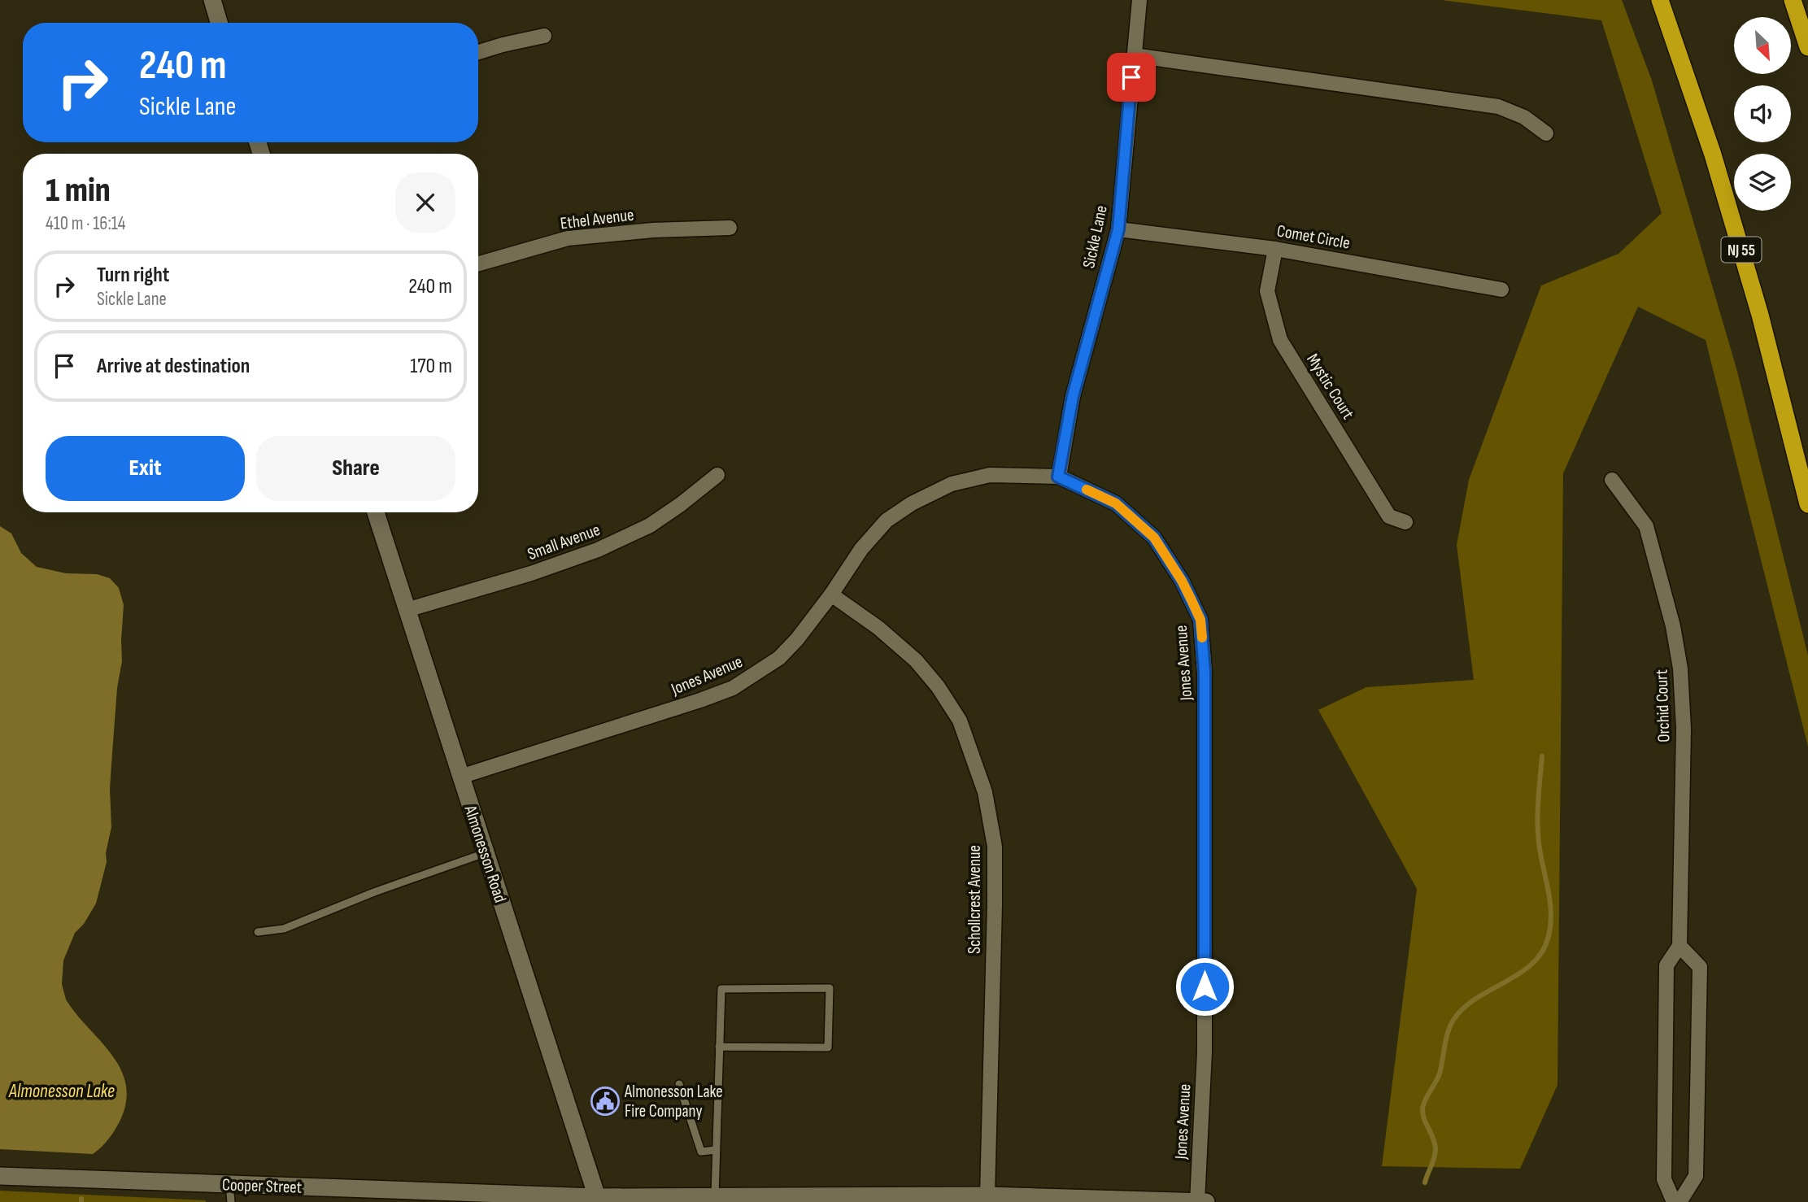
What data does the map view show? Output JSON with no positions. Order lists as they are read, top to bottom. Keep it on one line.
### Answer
{"streets":{"highway":["NJ 55"],"main road":["Almonesson Road","Cooper Street"],"street":["Ethel Avenue","Sickle Lane","Comet Circle","Mystic Court","Small Avenue","Jones Avenue","Orchid Court","Schollcrest Avenue"]},"crossings":[["Sickle Lane","Comet Circle"],["Sickle Lane","Jones Avenue"],["Comet Circle","Mystic Court"],["Small Avenue","Almonesson Road"],["Jones Avenue","Almonesson Road"],["Jones Avenue","Schollcrest Avenue"],["Jones Avenue","Cooper Street"],["Almonesson Road","Cooper Street"],["Schollcrest Avenue","Cooper Street"]],"water":["Almonesson Lake"],"places":{"public building":["Almonesson Lake Fire Company"]},"north":"bottom right","page":{"turn":["240 m","Sickle Lane"],"heading":["1 min","410 m · 16:14"],"list":[{"name":"Turn right","note":"Sickle Lane","value":"240 m"},{"name":"Arrive at destination","value":"170 m"}],"buttons":["Exit","Share"]}}
